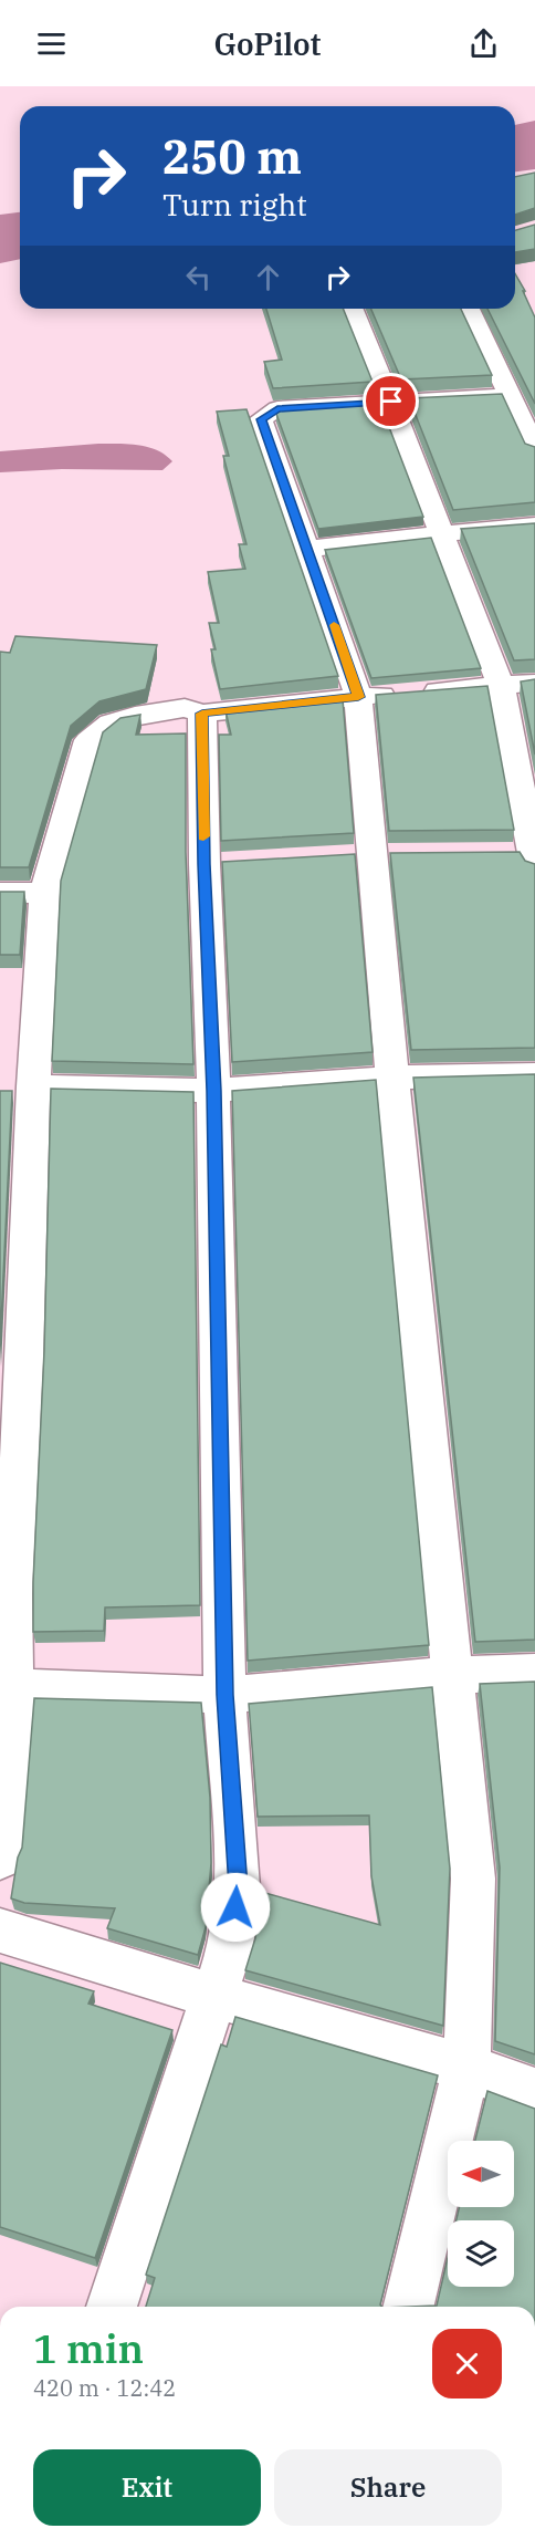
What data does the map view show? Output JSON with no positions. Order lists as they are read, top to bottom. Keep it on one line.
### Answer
{"north":"left","page":{"header":"GoPilot","turn":["250 m","Turn right"],"heading":["1 min","420 m · 12:42"],"buttons":["Exit","Share"]}}
